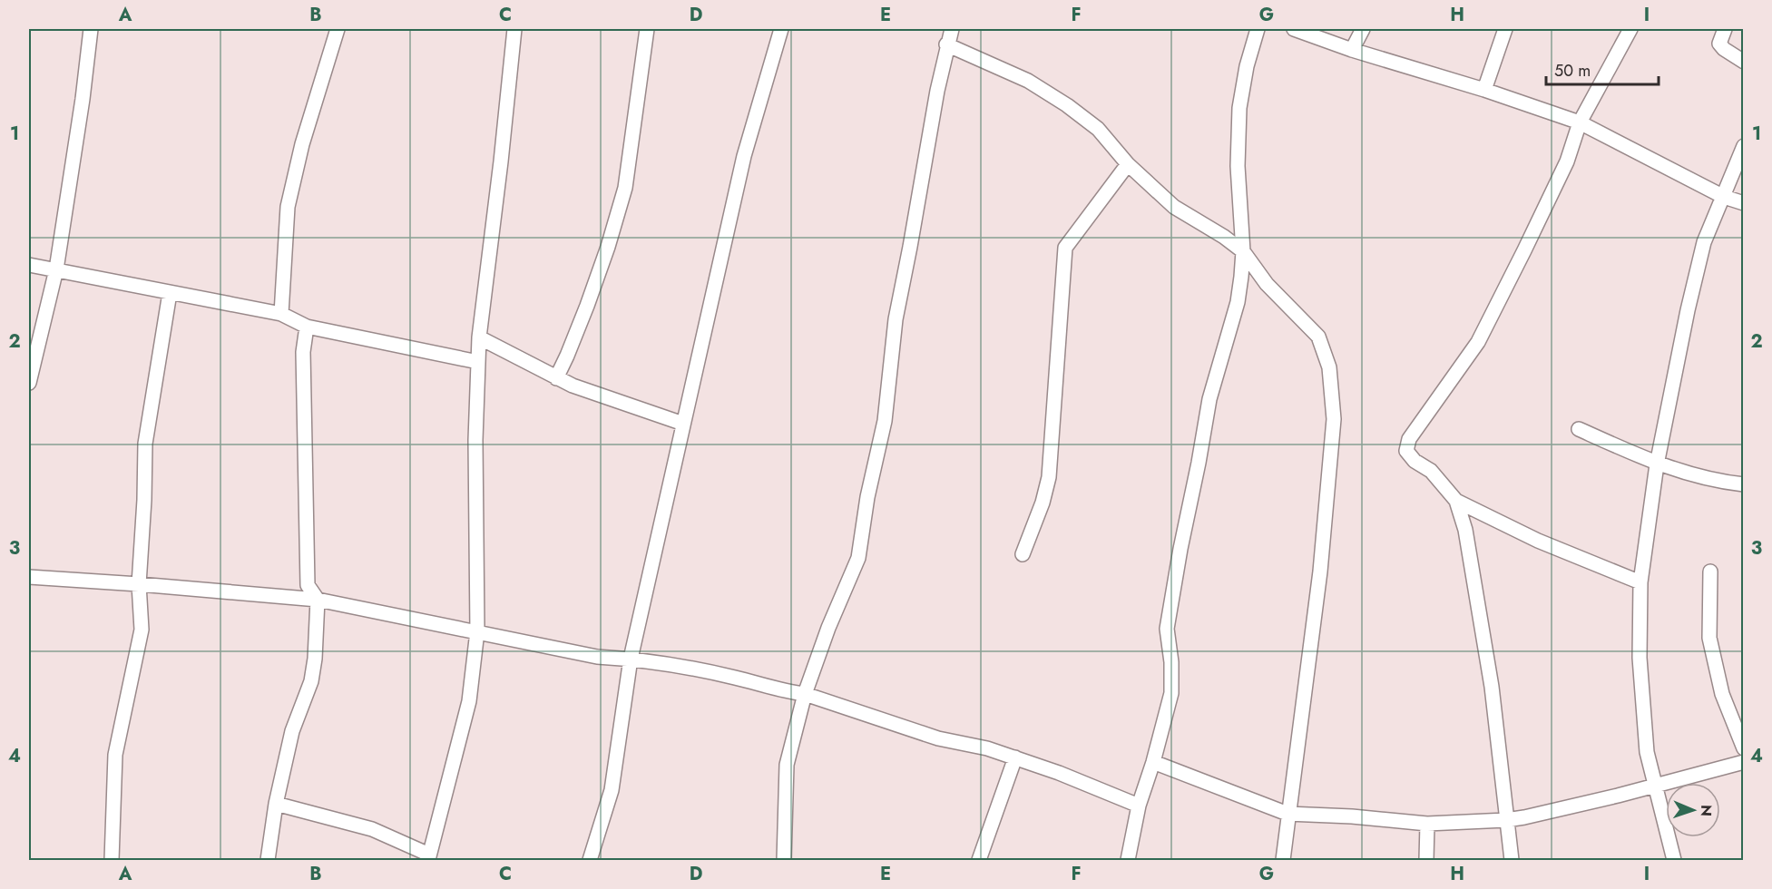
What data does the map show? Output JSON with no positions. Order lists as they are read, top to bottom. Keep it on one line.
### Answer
{"scale_bar":"50 m","north":"right","grid":{"columns":["A","B","C","D","E","F","G","H","I"],"rows":["1","2","3","4"]}}
